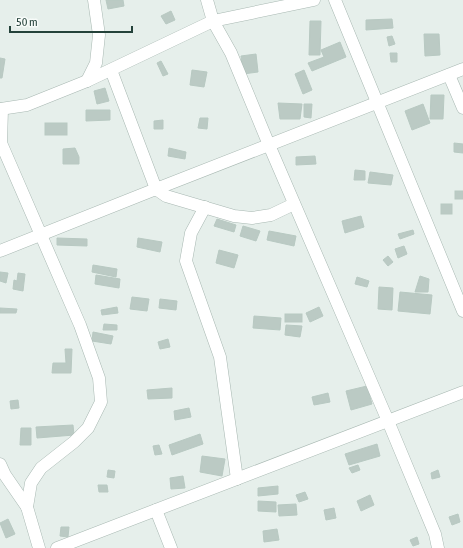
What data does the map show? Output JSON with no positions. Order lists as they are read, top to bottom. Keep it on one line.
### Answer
{"scale_bar":"50 m"}
